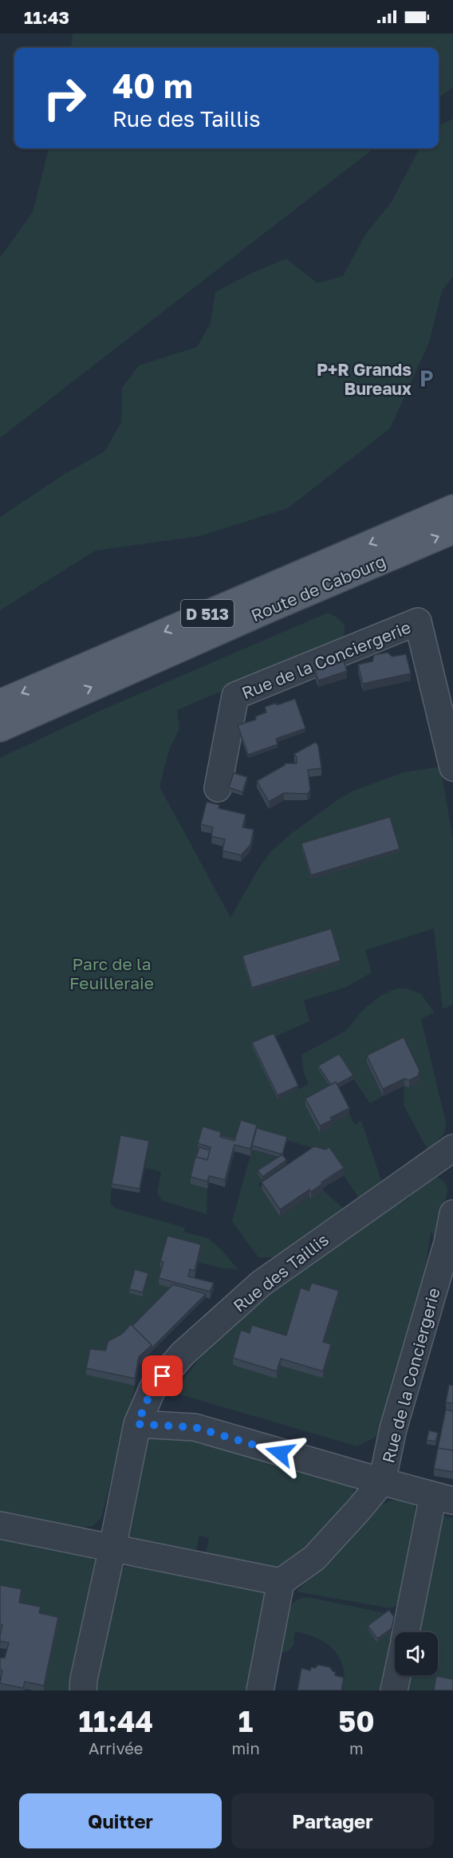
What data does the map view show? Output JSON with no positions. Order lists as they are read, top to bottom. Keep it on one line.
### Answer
{"streets":{"main road":["Route de Cabourg","D 513"],"street":["Rue de la Conciergerie","Rue des Taillis"]},"parks":["Parc de la Feuilleraie"],"places":{"parking":["P+R Grands Bureaux"]},"page":{"status":"11:43","turn":["40 m","Rue des Taillis"],"eta":["11:44","Arrivée","1","min","50","m"],"buttons":["Quitter","Partager"]}}
